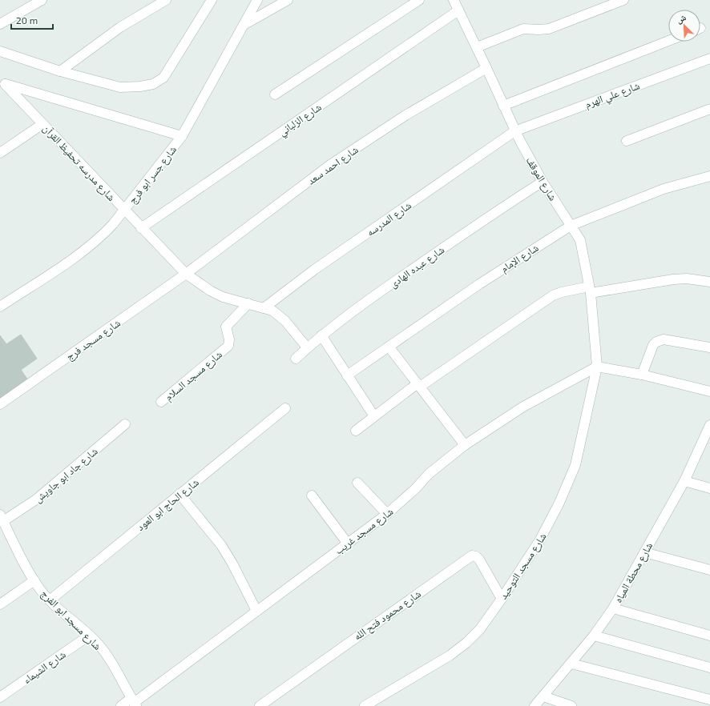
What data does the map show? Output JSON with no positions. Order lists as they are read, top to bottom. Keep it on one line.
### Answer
{"streets":{"street":["شارع علي الهرم","شارع الزلباني","شارع مدرسه تحفيظ القرآن","شارع احمد سعد","شارع جسر ابو فرج","شارع الموقف","شارع المدرسه","شارع الإمام","شارع عبده الهادى","شارع مسجد فرج","شارع مسجد السلام","شارع جاد ابو جاويش","شارع الحاج ابو العود","شارع مسجد غريب","شارع مسجد التوحيد","شارع محطة المياه","شارع محمود فتح الله","شارع مسجد ابو الفرج","شارع الشيماء"]},"crossings":[["شارع علي الهرم","شارع الموقف"],["شارع علي الهرم","شارع المدرسه"],["شارع الزلباني","شارع مدرسه تحفيظ القرآن"],["شارع الزلباني","شارع الموقف"],["شارع مدرسه تحفيظ القرآن","شارع احمد سعد"],["شارع مدرسه تحفيظ القرآن","شارع جسر ابو فرج"],["شارع مدرسه تحفيظ القرآن","شارع المدرسه"],["شارع مدرسه تحفيظ القرآن","شارع عبده الهادى"],["شارع مدرسه تحفيظ القرآن","شارع مسجد فرج"],["شارع مدرسه تحفيظ القرآن","شارع مسجد السلام"],["شارع احمد سعد","شارع الموقف"],["شارع احمد سعد","شارع مسجد فرج"],["شارع الموقف","شارع المدرسه"],["شارع الموقف","شارع الإمام"],["شارع الموقف","شارع عبده الهادى"],["شارع الموقف","شارع مسجد غريب"],["شارع الموقف","شارع مسجد التوحيد"],["شارع جاد ابو جاويش","شارع مسجد ابو الفرج"],["شارع الحاج ابو العود","شارع مسجد ابو الفرج"],["شارع مسجد غريب","شارع مسجد التوحيد"],["شارع مسجد غريب","شارع مسجد ابو الفرج"],["شارع مسجد التوحيد","شارع محمود فتح الله"],["شارع مسجد ابو الفرج","شارع الشيماء"]],"scale_bar":"20 m","north":"top left"}
